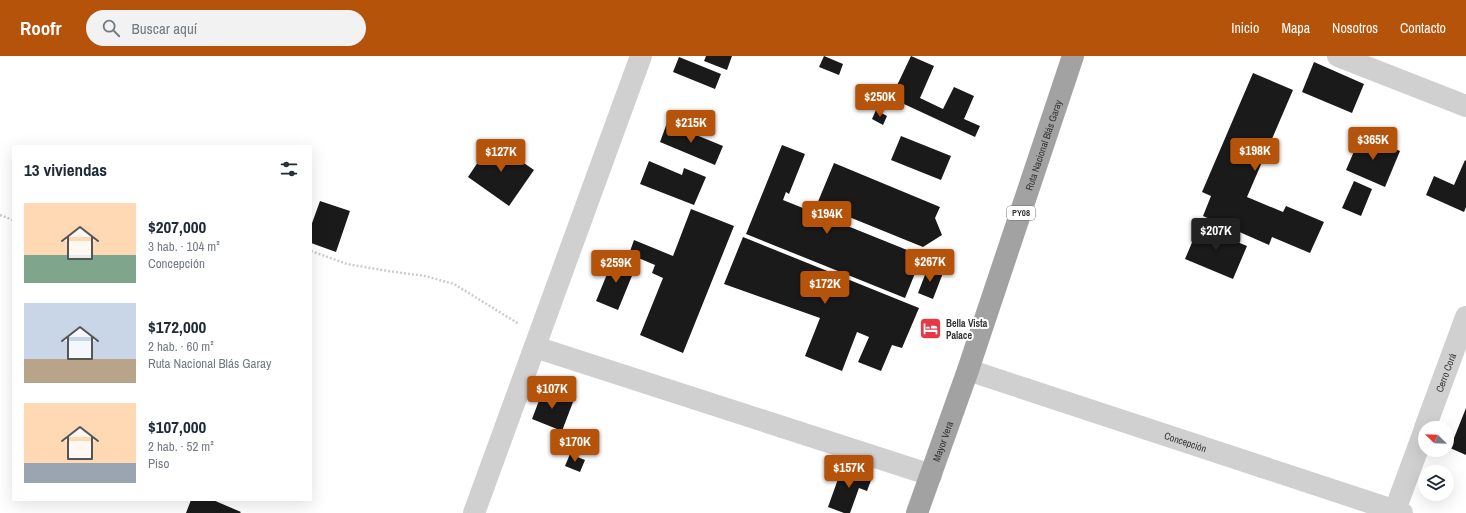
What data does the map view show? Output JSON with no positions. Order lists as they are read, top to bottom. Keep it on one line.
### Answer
{"streets":{"highway":["Ruta Nacional Blás Garay","PY08","Mayor Vera"],"street":["Cerro Corá","Concepción"]},"crossings":[["Ruta Nacional Blás Garay","Mayor Vera"],["Ruta Nacional Blás Garay","Concepción"],["Cerro Corá","Concepción"],["Mayor Vera","Concepción"]],"places":{"hotel":["Bella Vista Palace"]},"north":"top left","page":{"header":"Roofr","search":"Buscar aquí","nav":["Inicio","Mapa","Nosotros","Contacto"],"price":["$250K","$215K","$365K","$198K","$127K","$194K","$207K","$267K","$259K","$172K","$107K","$170K","$157K"],"heading":"13 viviendas","list":[{"name":"$207,000","note":"3 hab. · 104 m² · Concepción"},{"name":"$172,000","note":"2 hab. · 60 m² · Ruta Nacional Blás Garay"},{"name":"$107,000","note":"2 hab. · 52 m² · Piso"}]}}
